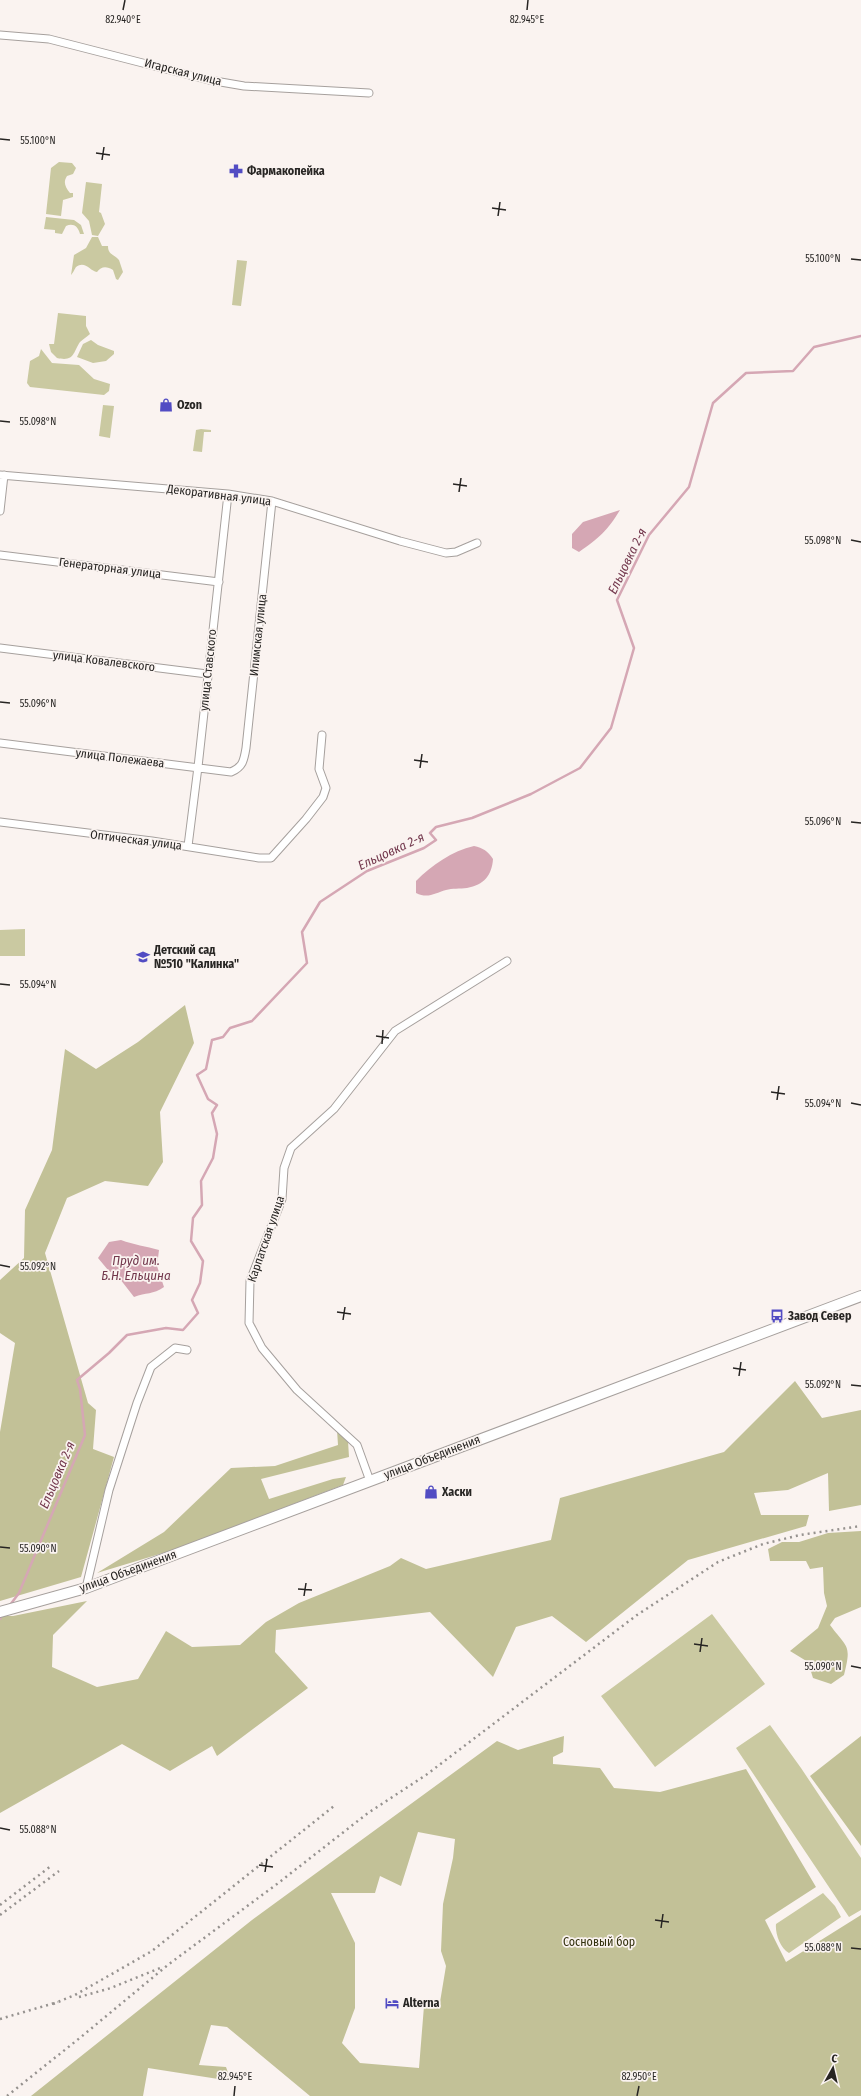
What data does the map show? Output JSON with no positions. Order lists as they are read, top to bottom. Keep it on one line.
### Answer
{"streets":{"main road":["улица Объединения"],"street":["Игарская улица","Декоративная улица","Генераторная улица","Илимская улица","улица Ковалевского","улица Ставского","улица Полежаева","Оптическая улица","Карпатская улица"]},"crossings":[["Декоративная улица","Илимская улица"],["Декоративная улица","улица Ставского"],["Генераторная улица","улица Ставского"],["Илимская улица","улица Полежаева"],["улица Ковалевского","улица Ставского"],["улица Ставского","улица Полежаева"],["улица Ставского","Оптическая улица"],["Карпатская улица","улица Объединения"]],"water":["Ельцовка 2-я","Пруд им. Б.Н. Ельцина"],"parks":["Сосновый бор"],"places":{"pharmacy":["Фармакопейка"],"shop":["Ozon","Хаски"],"school or university":["Детский сад №510 \"Калинка\""],"bus stop":["Завод Север"],"hotel":["Alterna"]},"north":"top","coordinates":["82.940°E","82.945°E","55.100°N","55.098°N","55.096°N","55.094°N","55.092°N","55.090°N","55.088°N","82.950°E"]}
